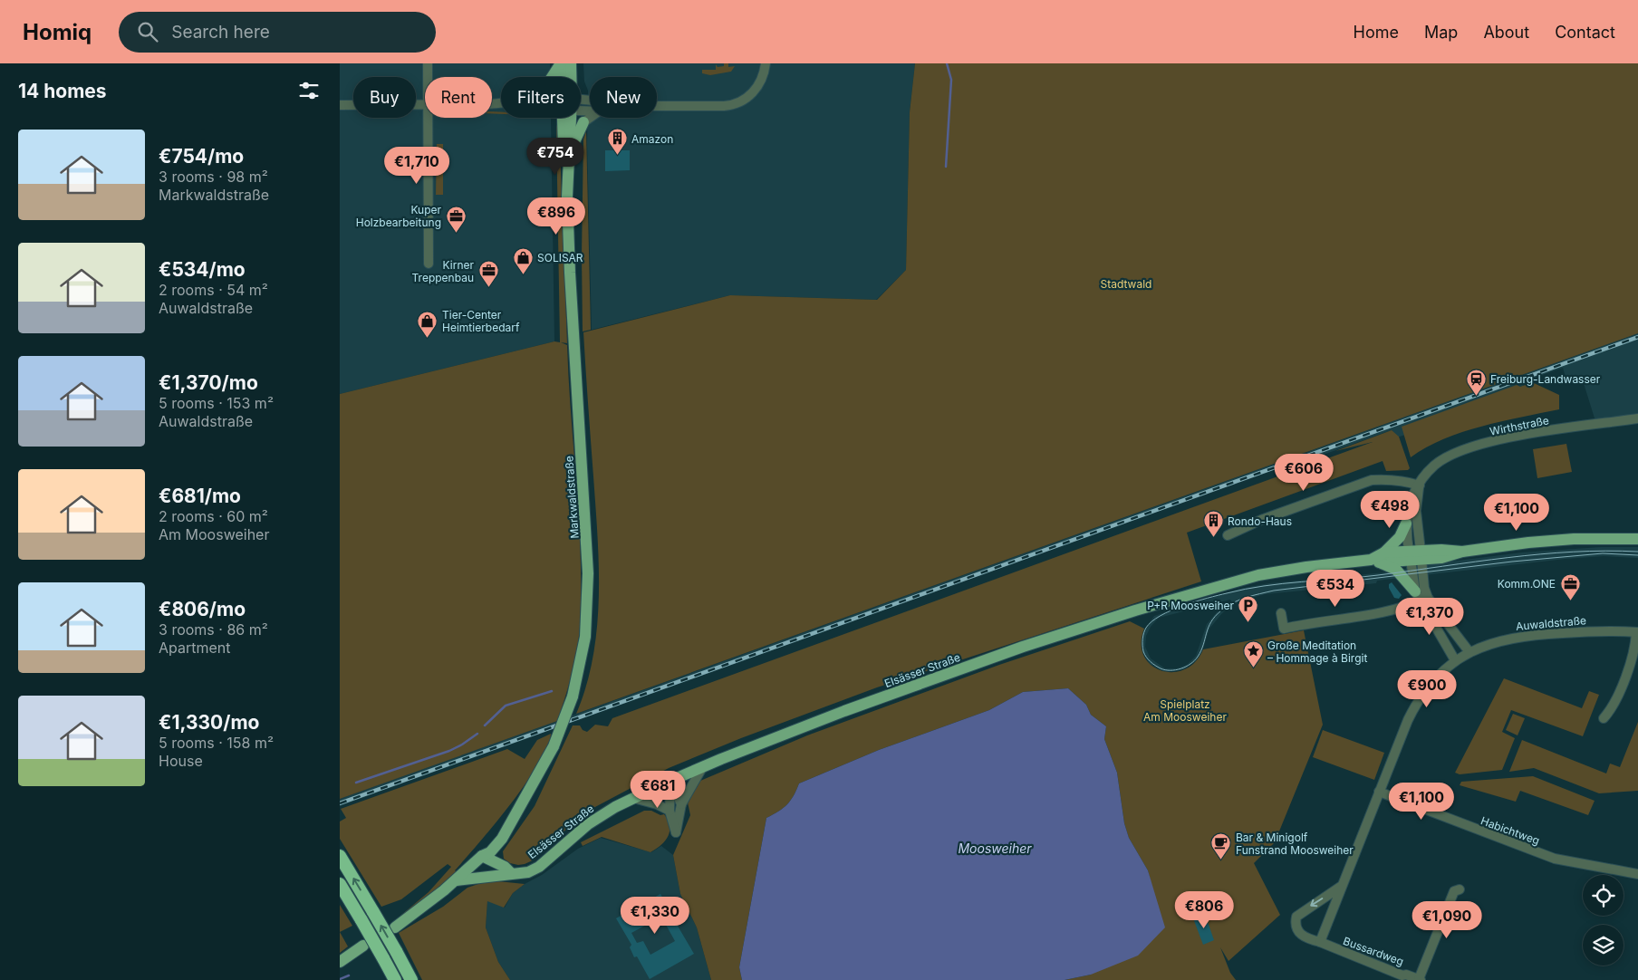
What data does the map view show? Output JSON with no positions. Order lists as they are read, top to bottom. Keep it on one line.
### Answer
{"streets":{"main road":["Markwaldstraße","Elsässer Straße"],"street":["Wirthstraße","Auwaldstraße","Habichtweg","Bussardweg"]},"crossings":[["Wirthstraße","Elsässer Straße"],["Markwaldstraße","Elsässer Straße"],["Auwaldstraße","Habichtweg"],["Auwaldstraße","Bussardweg"]],"water":["Moosweiher"],"parks":["Stadtwald","Spielplatz Am Moosweiher"],"places":{"building":["Amazon","Rondo-Haus"],"office":["Kuper Holzbearbeitung","Kirner Treppenbau","Komm.ONE"],"shop":["SOLISAR","Tier-Center Heimtierbedarf"],"station":["Freiburg-Landwasser"],"parking":["P+R Moosweiher"],"place":["Große Meditation – Hommage à Birgit"],"cafe":["Bar & Minigolf Funstrand Moosweiher"]},"page":{"header":"Homiq","search":"Search here","nav":["Home","Map","About","Contact"],"heading":"14 homes","chip":["Buy","Rent","Filters","New"],"list":[{"name":"€754/mo","note":"3 rooms · 98 m² · Markwaldstraße"},{"name":"€534/mo","note":"2 rooms · 54 m² · Auwaldstraße"},{"name":"€1,370/mo","note":"5 rooms · 153 m² · Auwaldstraße"},{"name":"€681/mo","note":"2 rooms · 60 m² · Am Moosweiher"},{"name":"€806/mo","note":"3 rooms · 86 m² · Apartment"},{"name":"€1,330/mo","note":"5 rooms · 158 m² · House"}],"price":["€754","€1,710","€896","€606","€498","€1,100","€534","€1,370","€900","€681","€1,100","€806","€1,330","€1,090"]}}
